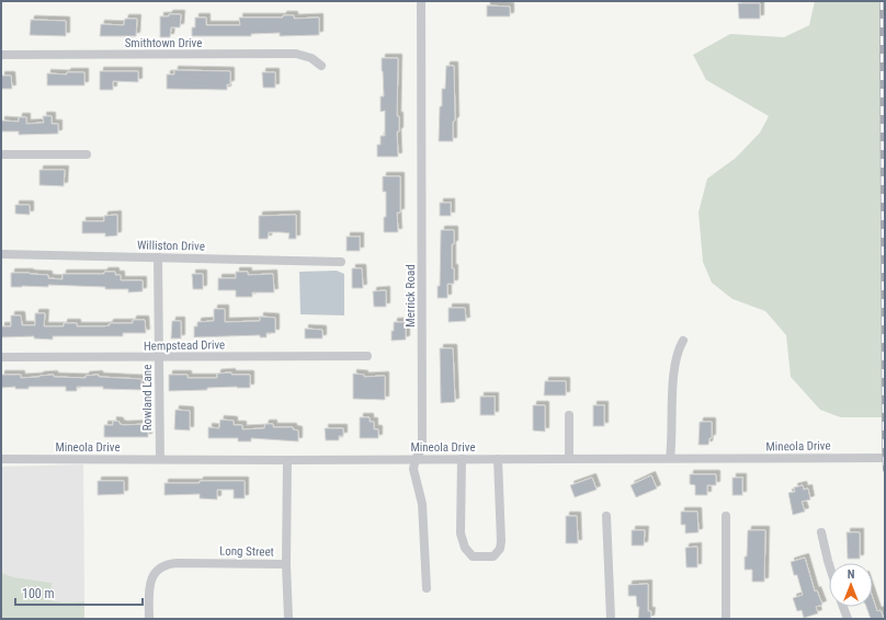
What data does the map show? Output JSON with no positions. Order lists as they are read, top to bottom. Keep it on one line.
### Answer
{"streets":{"street":["Smithtown Drive","Williston Drive","Merrick Road","Hempstead Drive","Rowland Lane","Mineola Drive","Long Street"]},"crossings":[["Williston Drive","Rowland Lane"],["Merrick Road","Mineola Drive"],["Hempstead Drive","Rowland Lane"],["Rowland Lane","Mineola Drive"],["Mineola Drive","Long Street"]],"scale_bar":"100 m","north":"top"}
